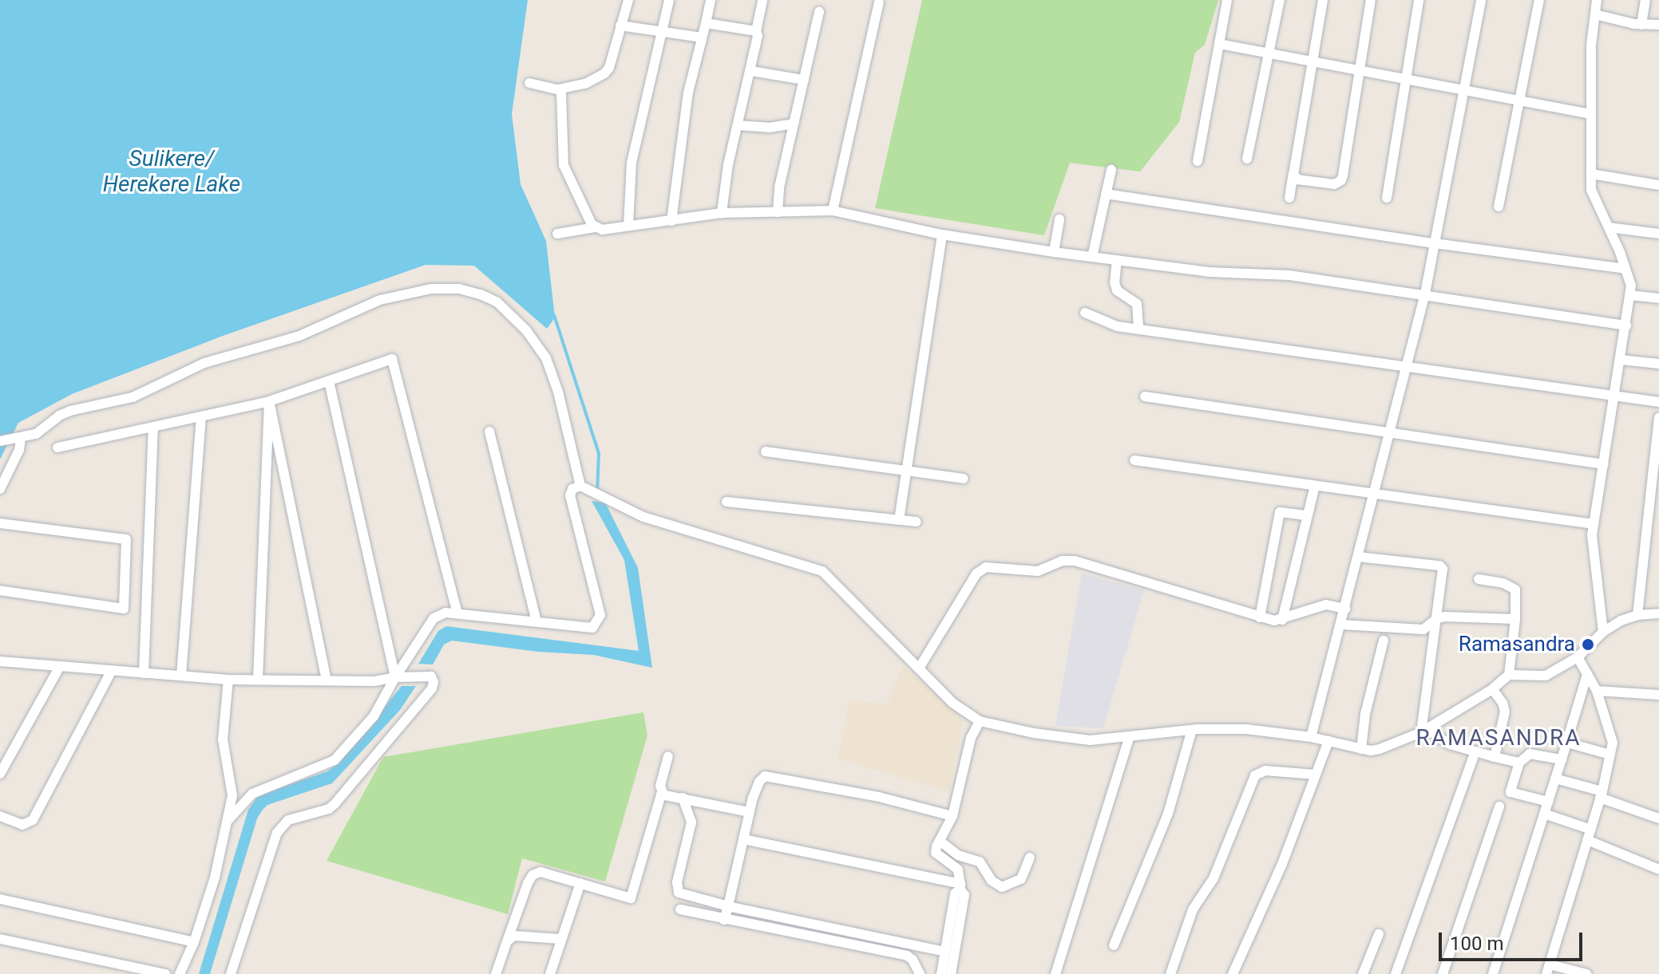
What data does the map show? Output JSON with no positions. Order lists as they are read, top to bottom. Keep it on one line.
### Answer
{"districts":["RAMASANDRA"],"water":["Sulikere/ Herekere Lake"],"places":["Ramasandra"],"scale_bar":"100 m"}
